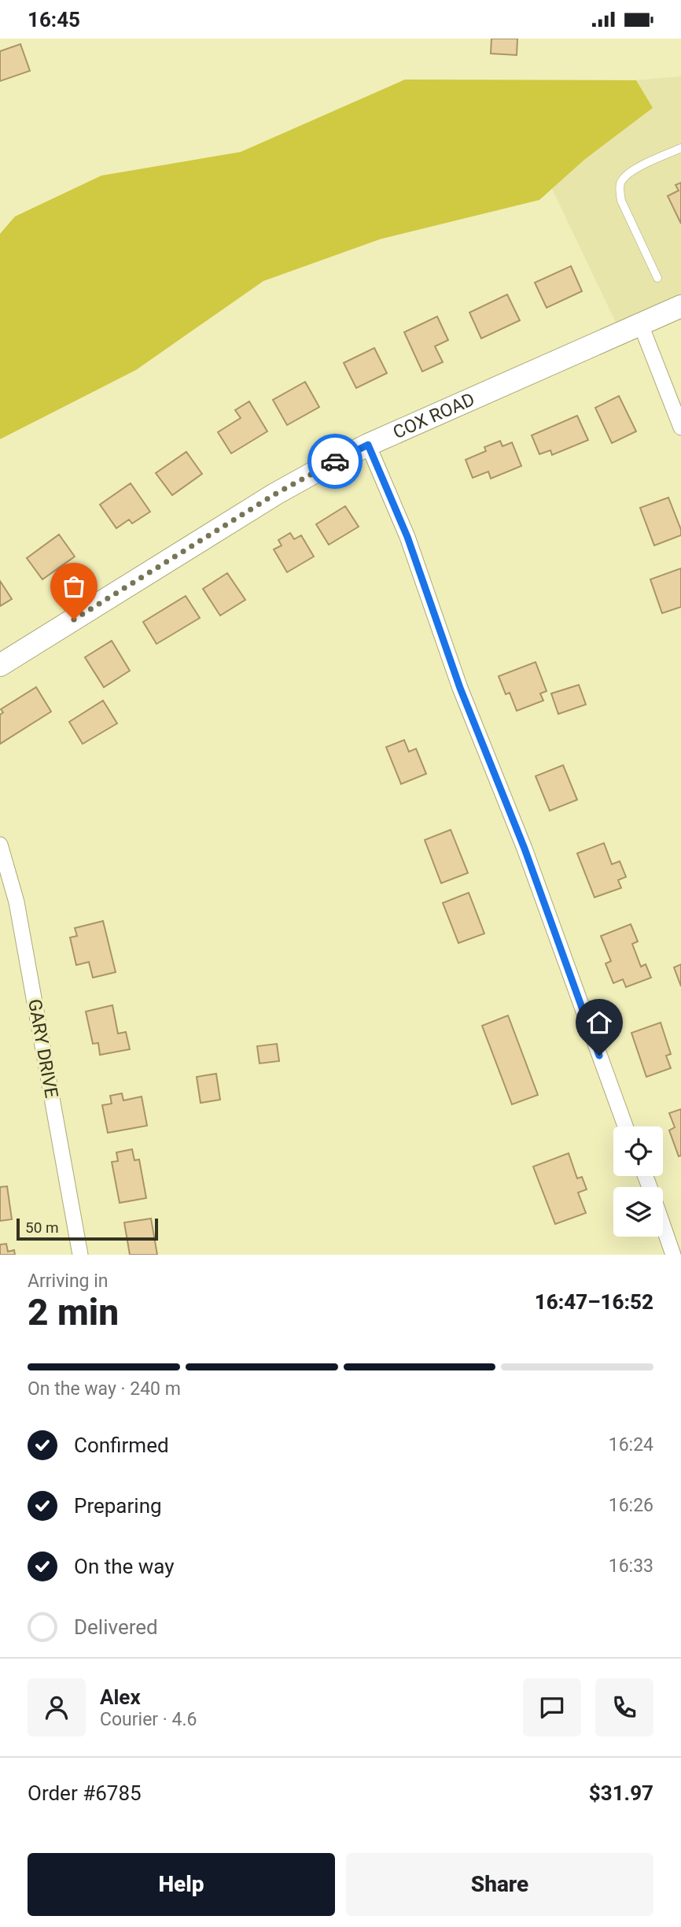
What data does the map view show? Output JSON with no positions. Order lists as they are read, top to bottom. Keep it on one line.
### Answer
{"streets":{"street":["COX ROAD","GARY DRIVE"]},"scale_bar":"50 m","page":{"status":"16:45","scale":"50 m","heading":["2 min","Arriving in","16:47–16:52"],"panel":["Alex","Courier · 4.6","Order #6785","$31.97"],"bar":"On the way · 240 m","list":[["Confirmed","16:24"],["Preparing","16:26"],["On the way","16:33"],"Delivered"],"buttons":["Help","Share"]}}
